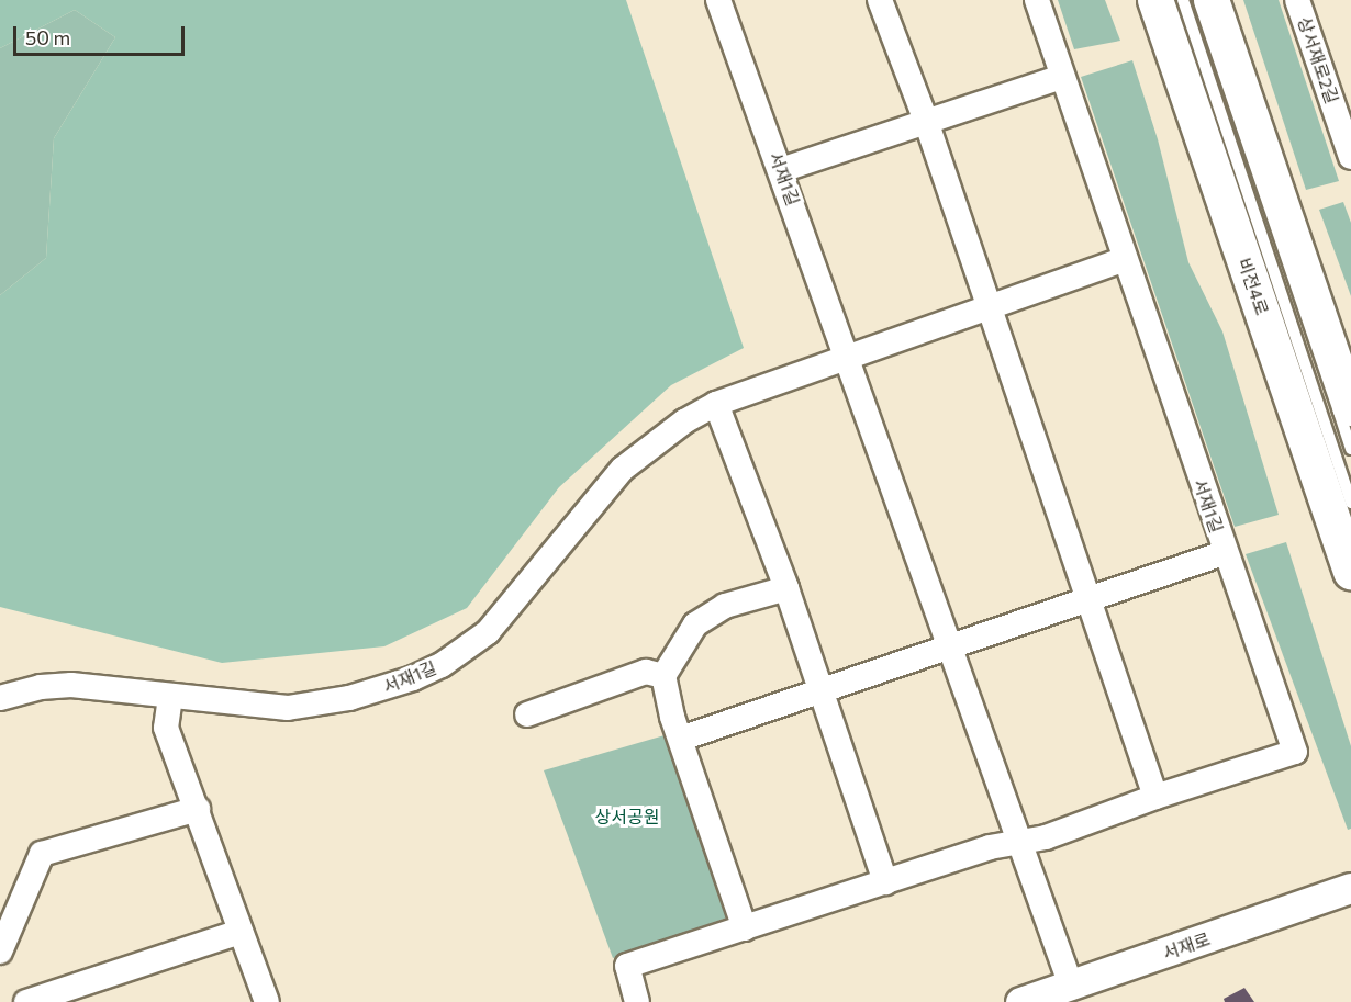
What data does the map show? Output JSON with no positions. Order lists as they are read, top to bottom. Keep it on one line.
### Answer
{"streets":{"main road":["비전4로"],"street":["상서재로2길","서재1길","서재로"]},"crossings":[["서재1길","서재로"]],"parks":["상서공원"],"scale_bar":"50 m"}
